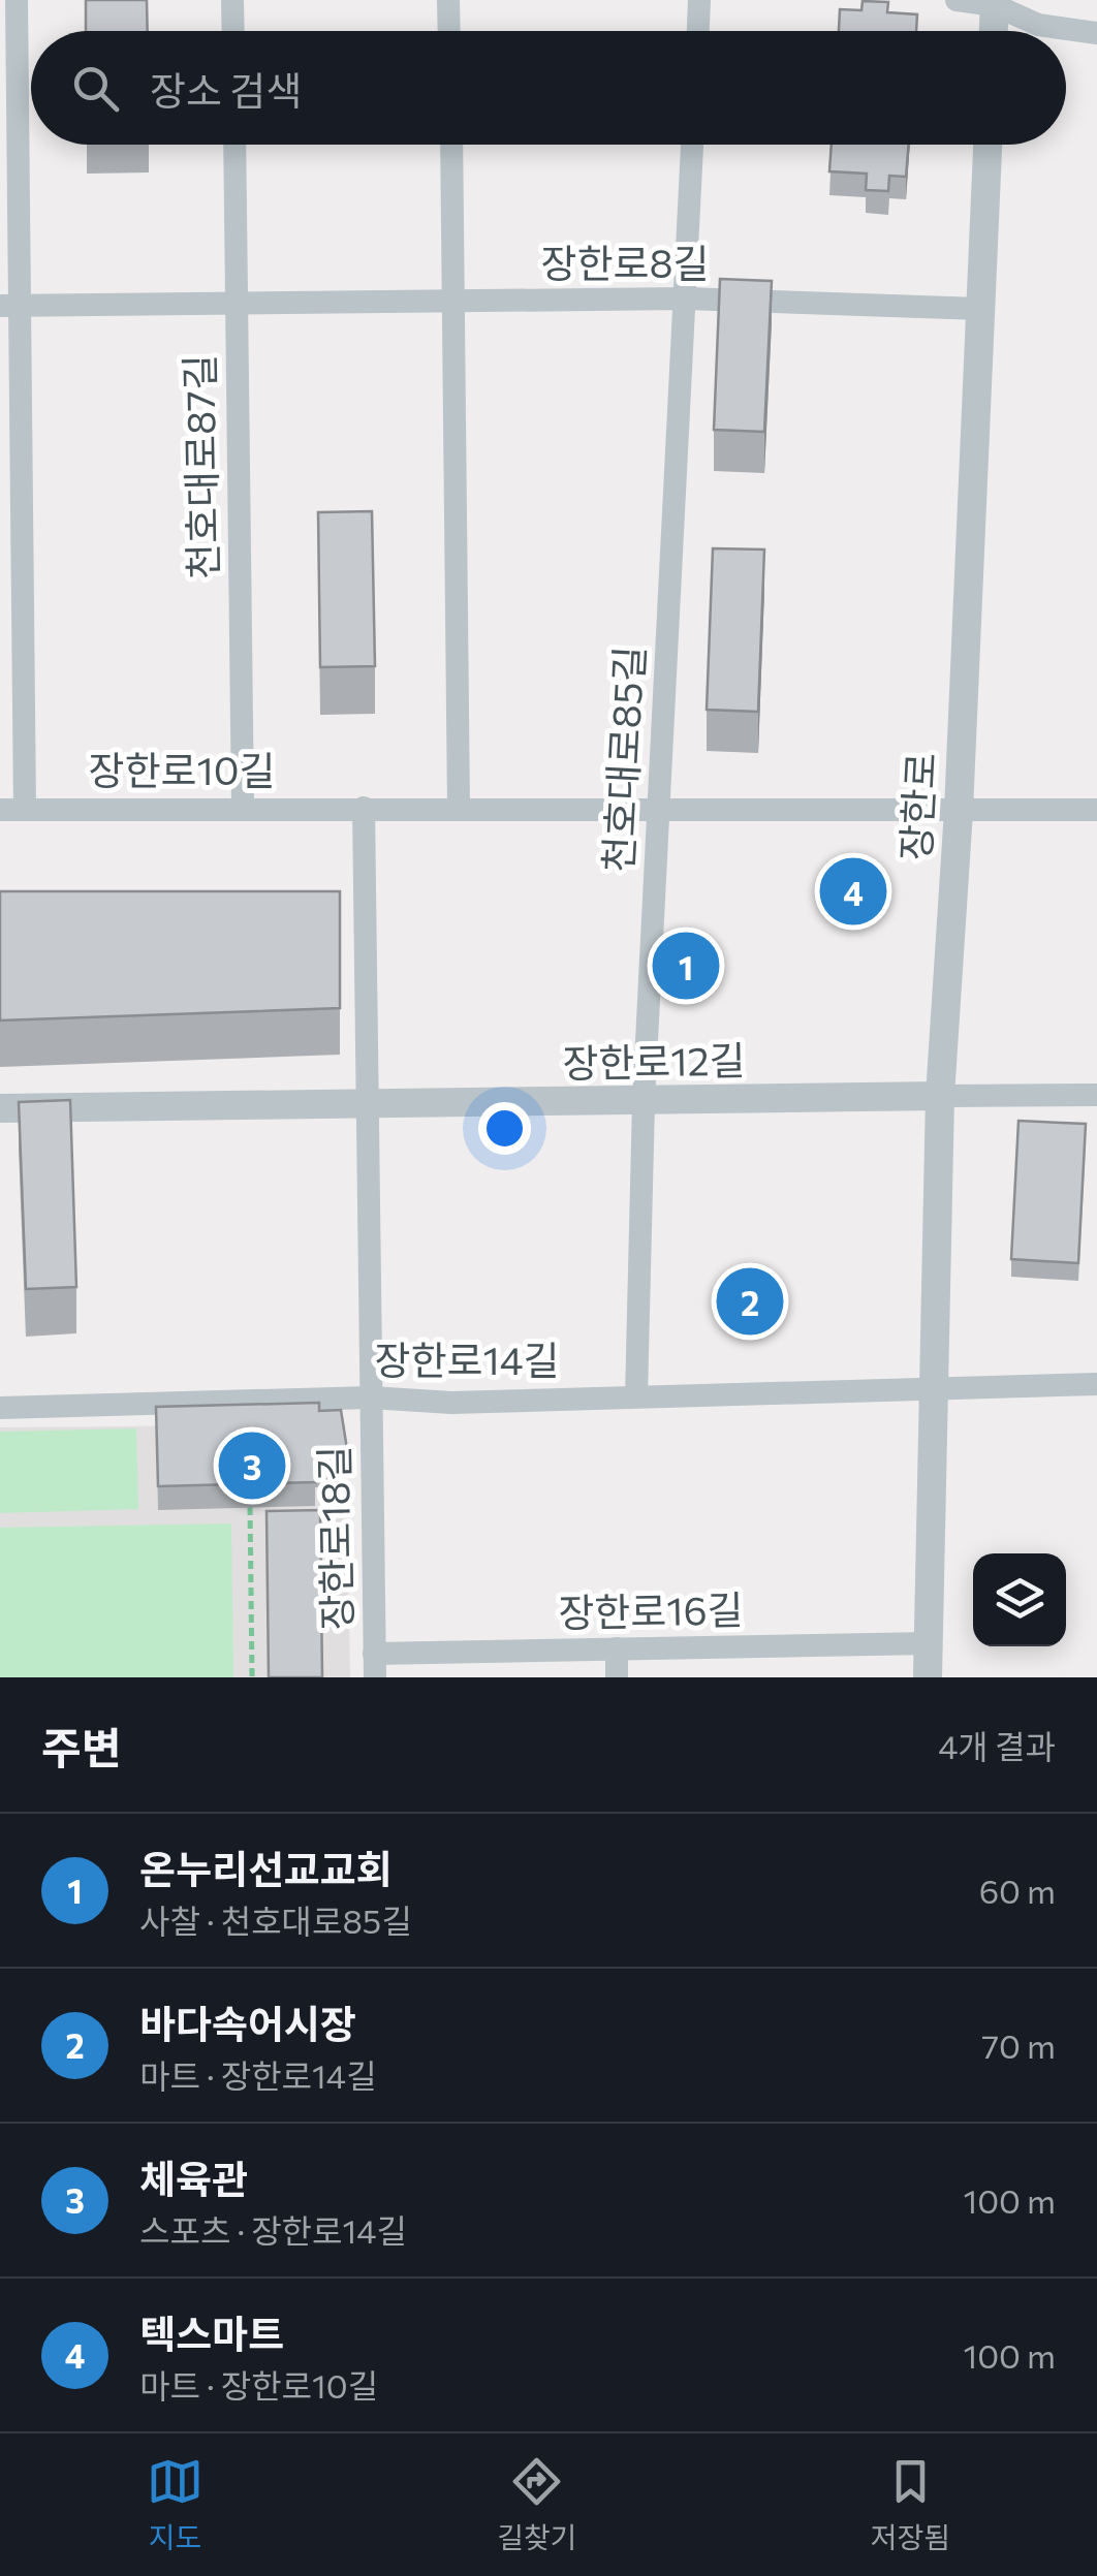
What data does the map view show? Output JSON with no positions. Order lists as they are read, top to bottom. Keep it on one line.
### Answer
{"streets":{"street":["장한로8길","천호대로87길","천호대로85길","장한로10길","장한로","장한로12길","장한로14길","장한로18길","장한로16길"]},"crossings":[["장한로8길","천호대로87길"],["장한로8길","천호대로85길"],["장한로8길","장한로"],["천호대로87길","장한로10길"],["천호대로85길","장한로10길"],["천호대로85길","장한로12길"],["천호대로85길","장한로14길"],["장한로10길","장한로"],["장한로","장한로12길"],["장한로","장한로14길"],["장한로","장한로16길"],["장한로14길","장한로18길"],["장한로18길","장한로16길"]],"page":{"search":"장소 검색","pins":["4","1","2","3"],"heading":["주변","4개 결과"],"list":[{"mark":"1","name":"온누리선교교회","note":"사찰 · 천호대로85길","value":"60 m"},{"mark":"2","name":"바다속어시장","note":"마트 · 장한로14길","value":"70 m"},{"mark":"3","name":"체육관","note":"스포츠 · 장한로14길","value":"100 m"},{"mark":"4","name":"텍스마트","note":"마트 · 장한로10길","value":"100 m"}],"nav":["지도","길찾기","저장됨"]}}
